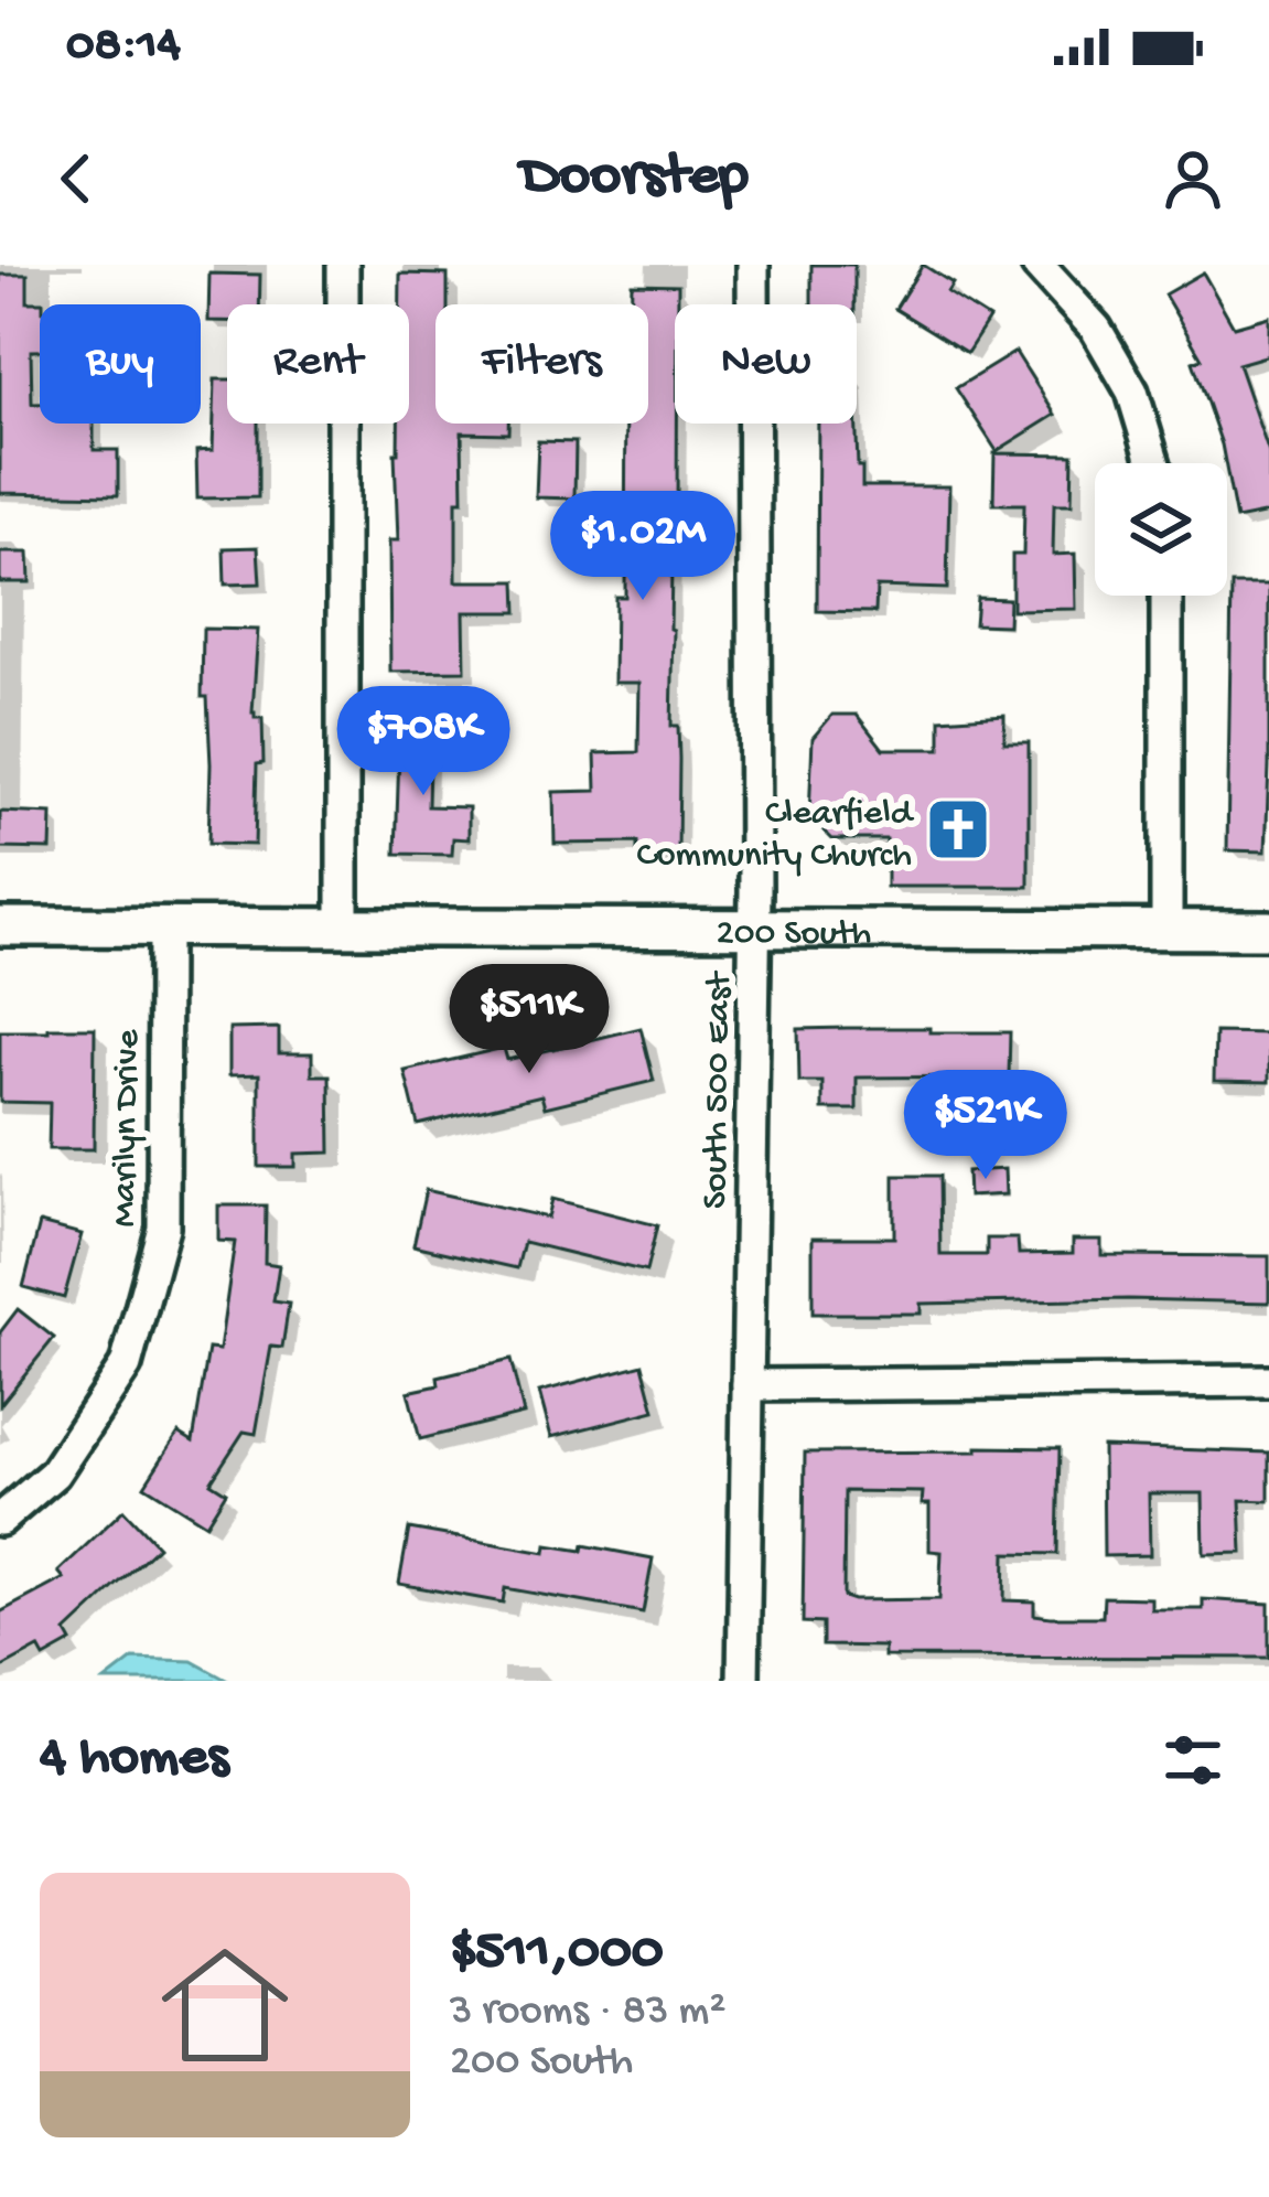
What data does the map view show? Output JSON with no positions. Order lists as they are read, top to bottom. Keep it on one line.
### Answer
{"streets":{"street":["200 South","South 500 East","Marilyn Drive"]},"crossings":[["200 South","South 500 East"],["200 South","Marilyn Drive"]],"places":{"church":["Clearfield Community Church"]},"page":{"status":"08:14","header":"Doorstep","chip":["Buy","Rent","Filters","New"],"price":["$1.02M","$708K","$511K","$521K"],"heading":"4 homes","list":[{"name":"$511,000","note":"3 rooms · 83 m² · 200 South"}]}}
